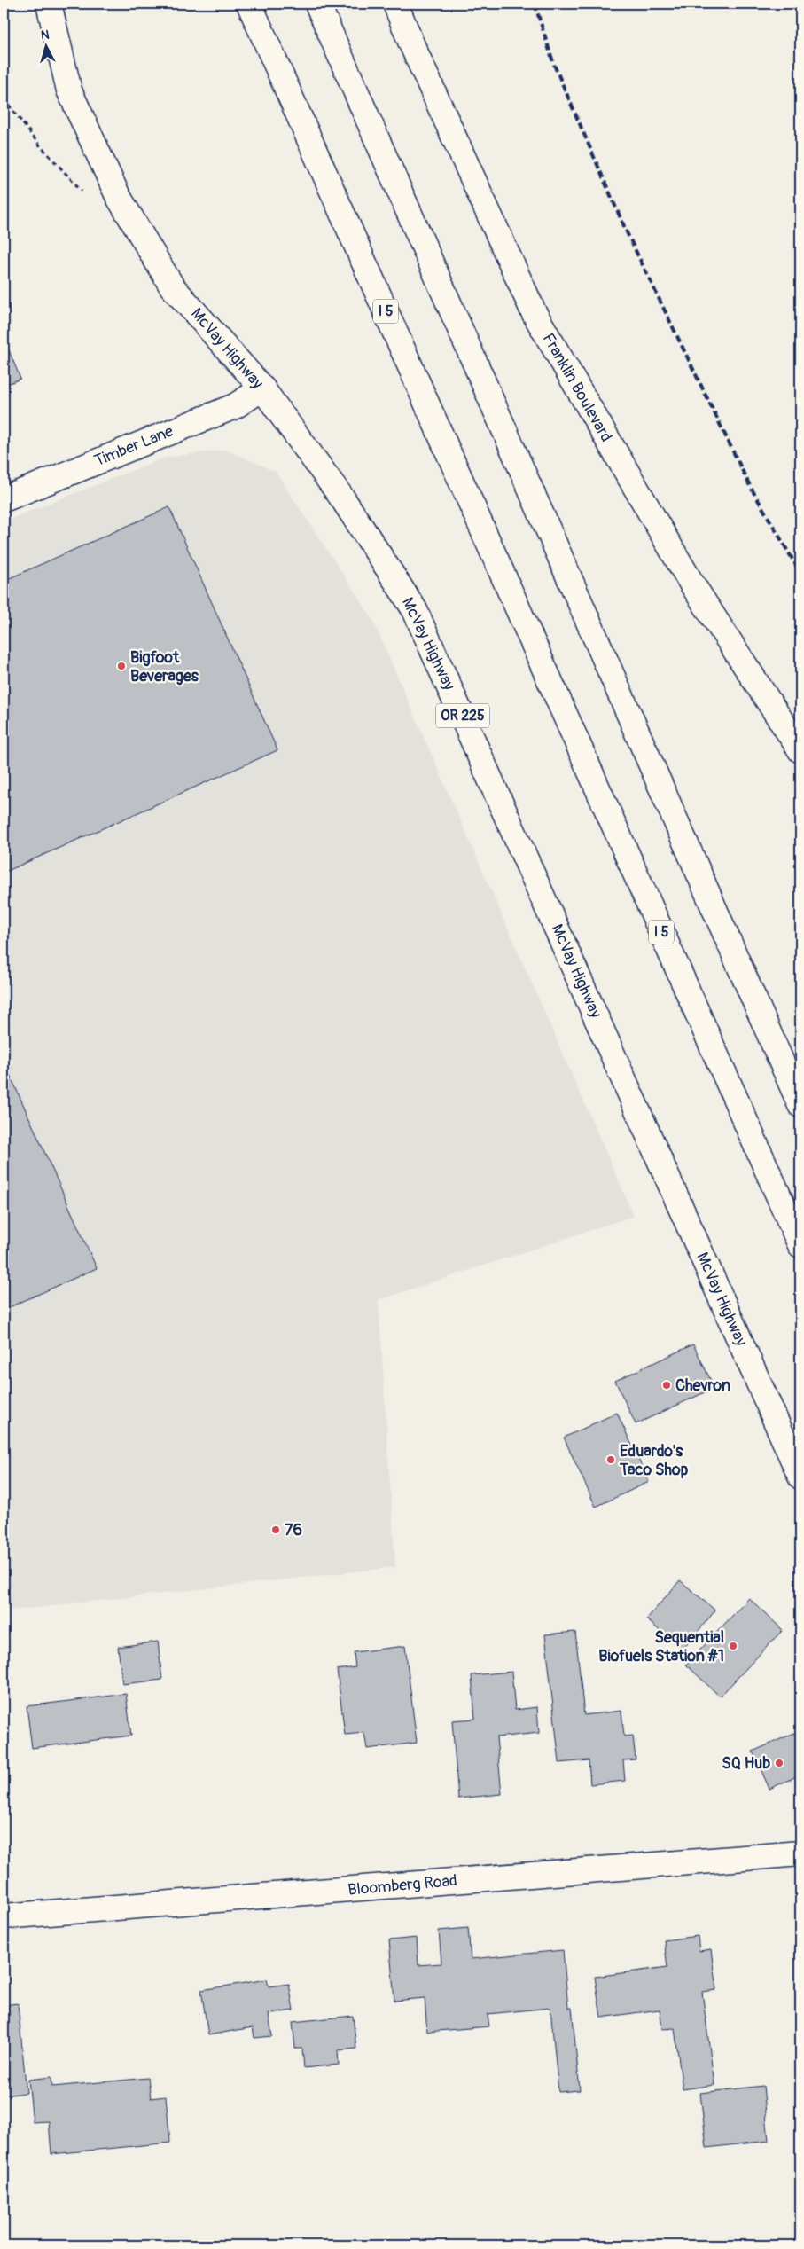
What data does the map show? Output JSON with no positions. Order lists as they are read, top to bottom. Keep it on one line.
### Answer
{"streets":{"main road":["I 5","McVay Highway","Franklin Boulevard","Timber Lane","OR 225","Bloomberg Road"]},"crossings":[["McVay Highway","Timber Lane"]],"places":["Bigfoot Beverages","Chevron","Eduardo's Taco Shop","76","Sequential Biofuels Station #1","SQ Hub"],"north":"top"}
